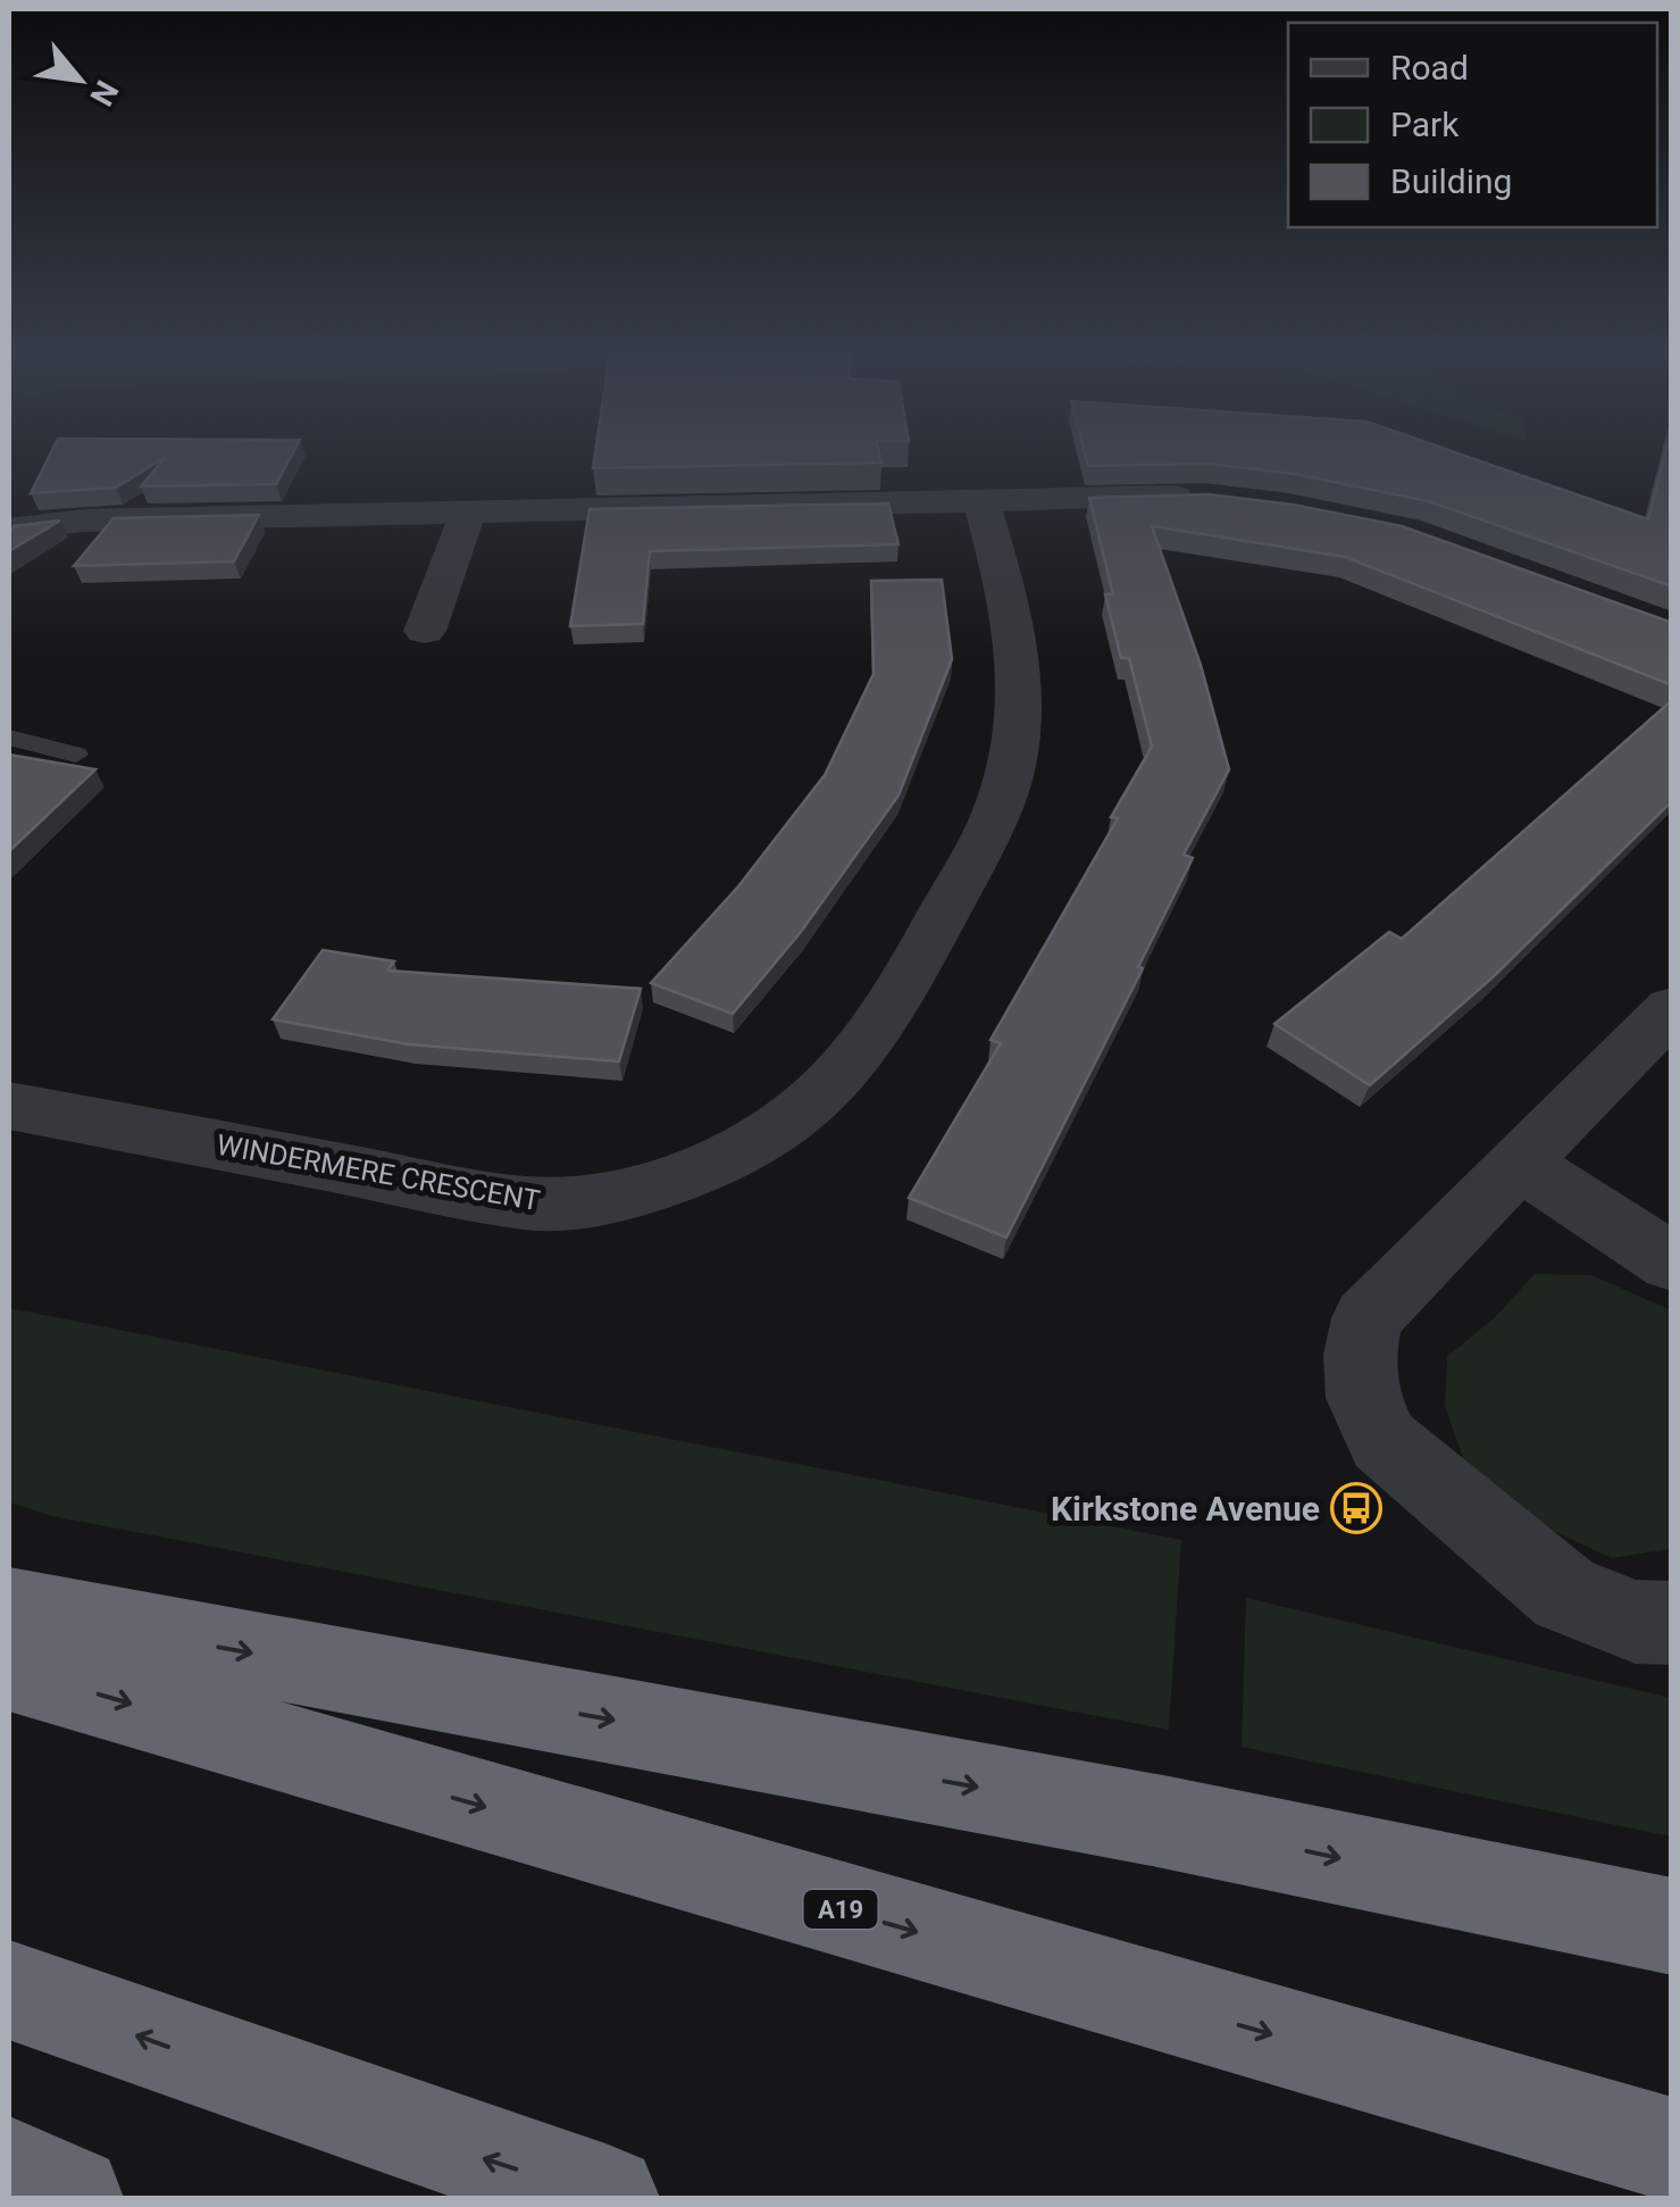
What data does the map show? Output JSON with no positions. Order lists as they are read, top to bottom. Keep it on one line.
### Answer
{"streets":{"highway":["A19"],"street":["WINDERMERE CRESCENT"]},"places":{"bus stop":["Kirkstone Avenue"]},"legend":["Road","Park","Building"],"north":"bottom right"}
